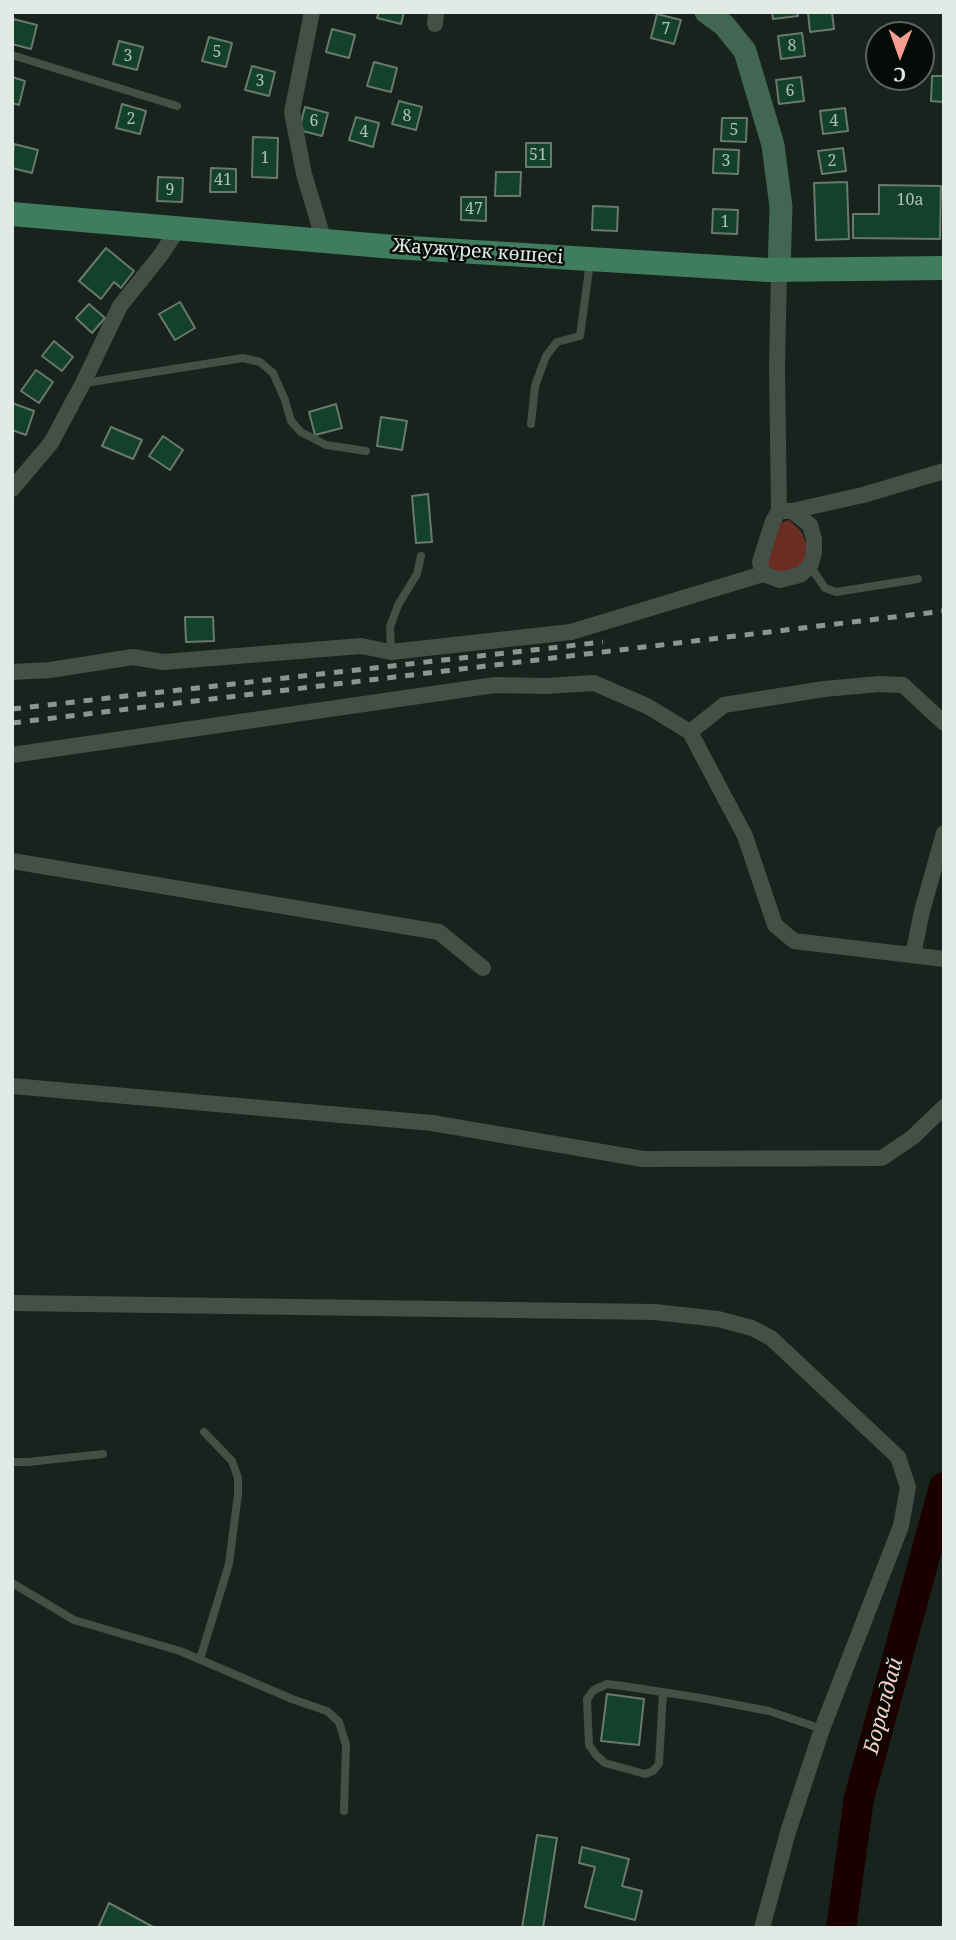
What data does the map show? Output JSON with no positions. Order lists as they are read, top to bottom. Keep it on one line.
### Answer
{"streets":{"main road":["Жаужүрек көшесі"]},"water":["Боралдай"],"house_numbers":["7","8","5","3","3","6","8","2","6","4","5","4","51","1","3","2","41","9","10а","47","1"],"north":"bottom"}
